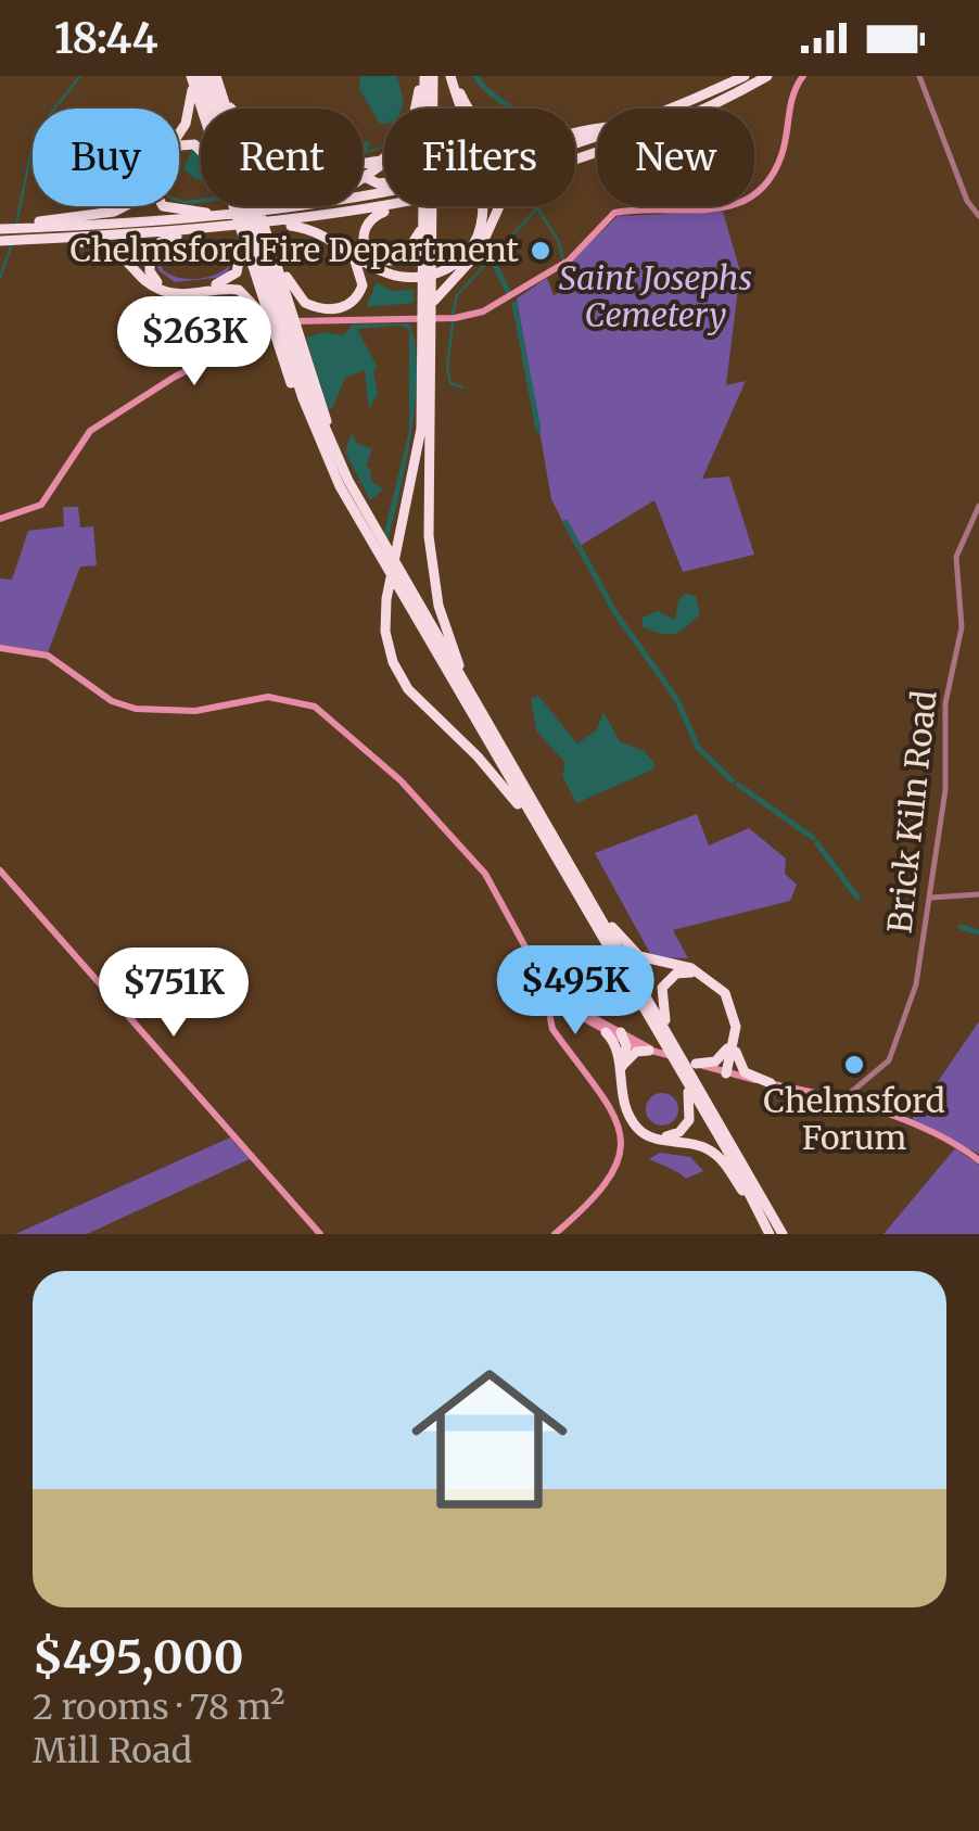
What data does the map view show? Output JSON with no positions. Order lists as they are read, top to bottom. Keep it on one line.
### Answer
{"streets":{"street":["Brick Kiln Road"]},"parks":["Saint Josephs Cemetery"],"places":["Chelmsford Fire Department","Chelmsford Forum"],"page":{"status":"18:44","chip":["Buy","Rent","Filters","New"],"price":["$263K","$495K","$751K"],"list":[{"name":"$495,000","note":"2 rooms · 78 m² · Mill Road"}]}}
